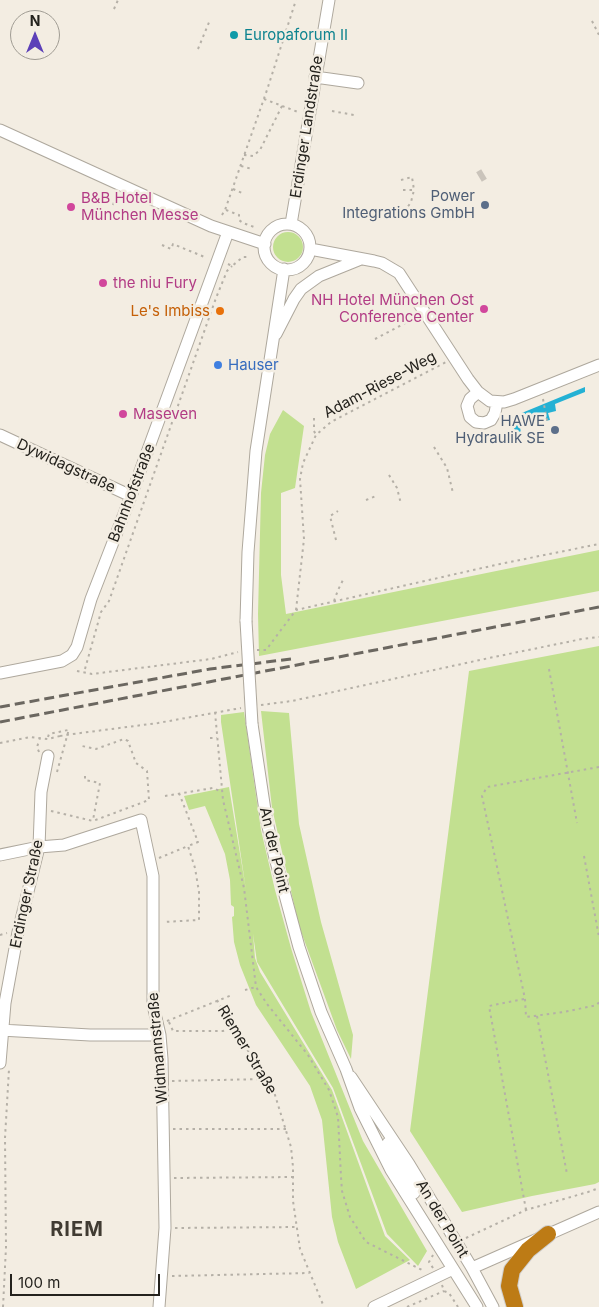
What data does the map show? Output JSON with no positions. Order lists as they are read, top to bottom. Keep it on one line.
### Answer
{"streets":{"street":["Erdinger Landstraße","Dywidagstraße","Bahnhofstraße","An der Point","Erdinger Straße","Widmannstraße"],"path":["Adam-Riese-Weg","Riemer Straße"]},"crossings":[["Erdinger Landstraße","An der Point"],["Dywidagstraße","Bahnhofstraße"],["Erdinger Straße","Widmannstraße"]],"districts":["RIEM"],"places":["Europaforum II","Power Integrations GmbH","B&B Hotel München Messe","the niu Fury","NH Hotel München Ost Conference Center","Le's Imbiss","Hauser","Maseven","HAWE Hydraulik SE"],"scale_bar":"100 m","north":"top"}
